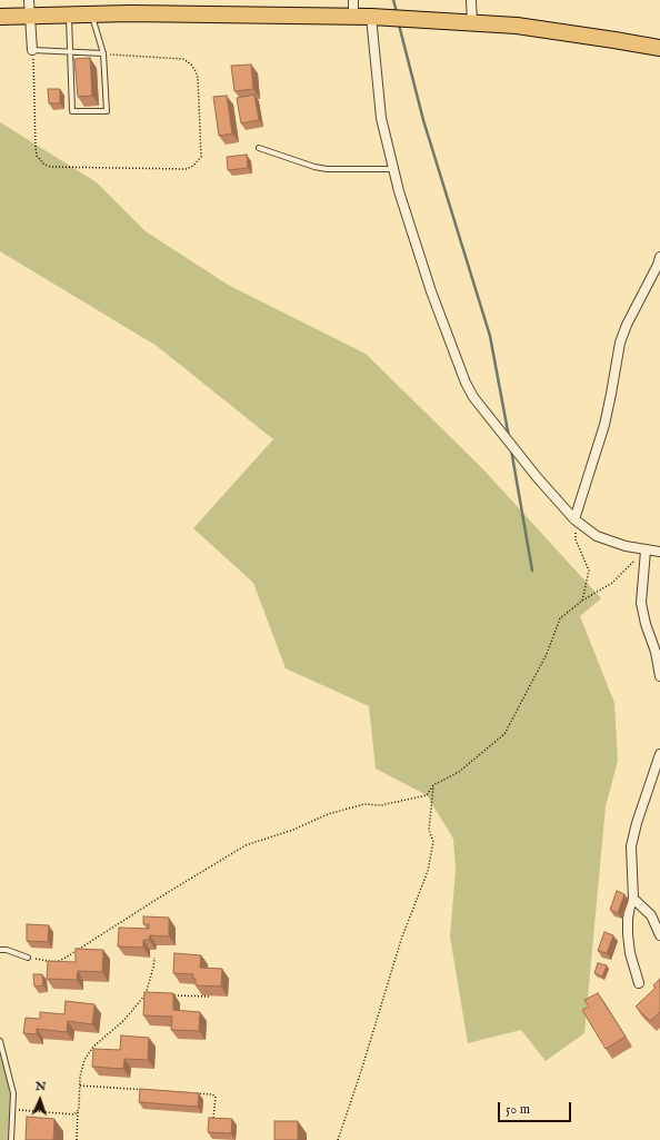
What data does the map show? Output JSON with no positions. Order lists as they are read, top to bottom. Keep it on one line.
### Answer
{"scale_bar":"50 m","north":"top"}
